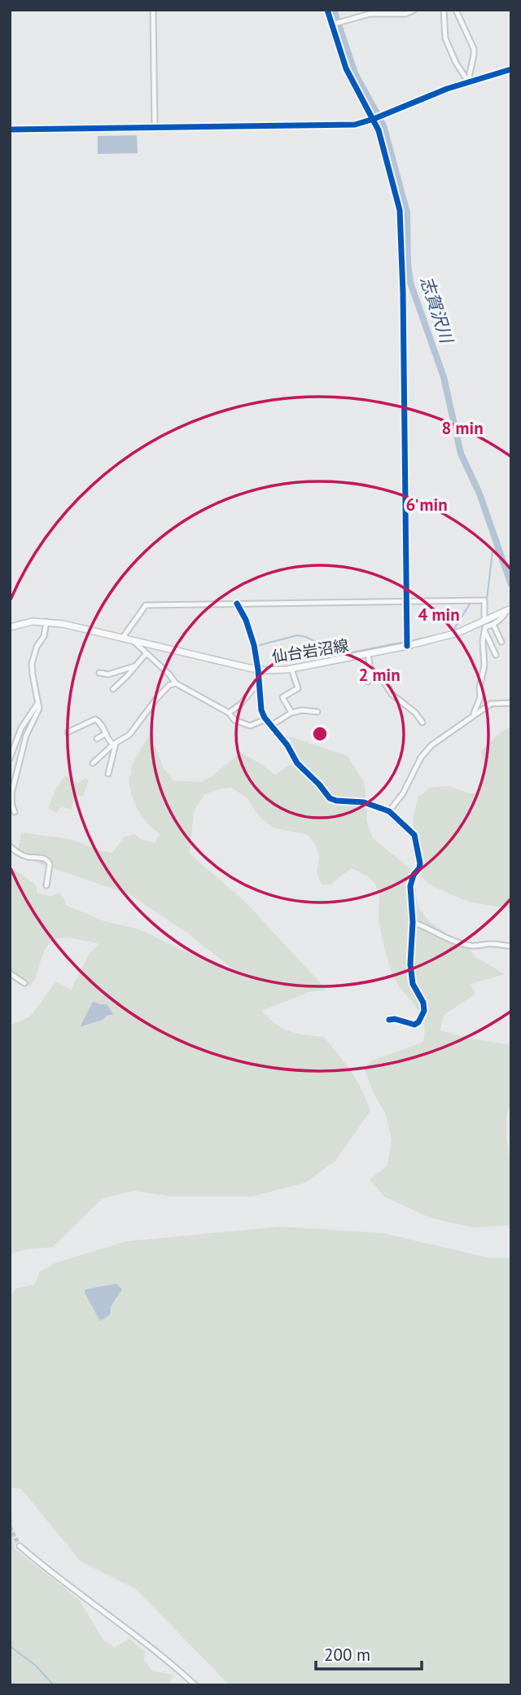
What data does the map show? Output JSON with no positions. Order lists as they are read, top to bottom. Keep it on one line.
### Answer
{"streets":{"main road":["仙台岩沼線"]},"water":["志賀沢川"],"scale_bar":"200 m","rings":["8 min","6 min","4 min","2 min"]}
